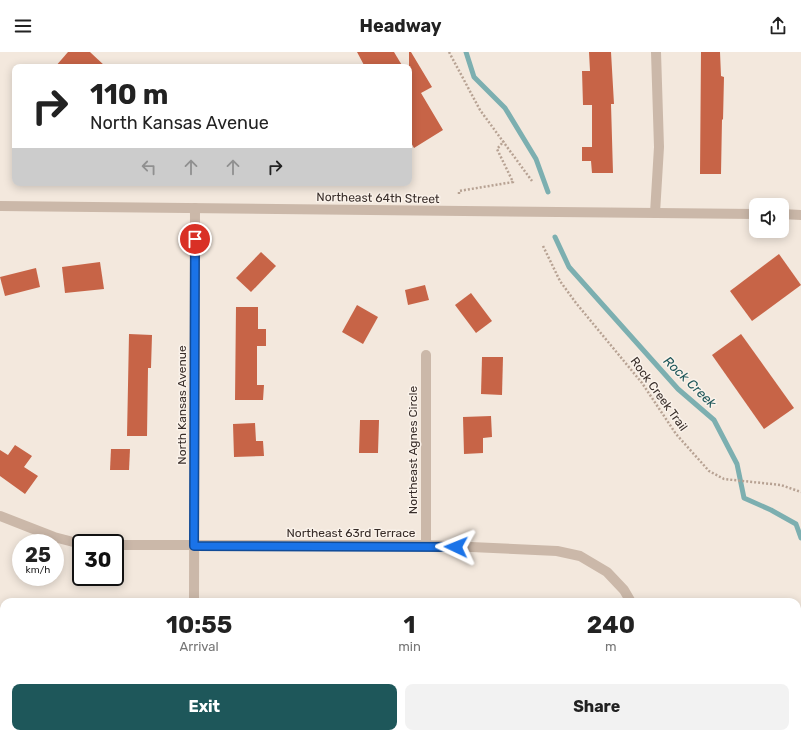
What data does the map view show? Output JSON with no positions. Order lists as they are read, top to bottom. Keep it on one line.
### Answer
{"streets":{"street":["Northeast 64th Street","North Kansas Avenue","Northeast Agnes Circle","Northeast 63rd Terrace"],"path":["Rock Creek Trail"]},"crossings":[["Northeast 64th Street","North Kansas Avenue"],["North Kansas Avenue","Northeast 63rd Terrace"],["Northeast Agnes Circle","Northeast 63rd Terrace"]],"water":["Rock Creek"],"page":{"header":"Headway","turn":["110 m","North Kansas Avenue"],"speed":"25 km/h","limit":"30","eta":["10:55","Arrival","1","min","240","m"],"buttons":["Exit","Share"]}}
